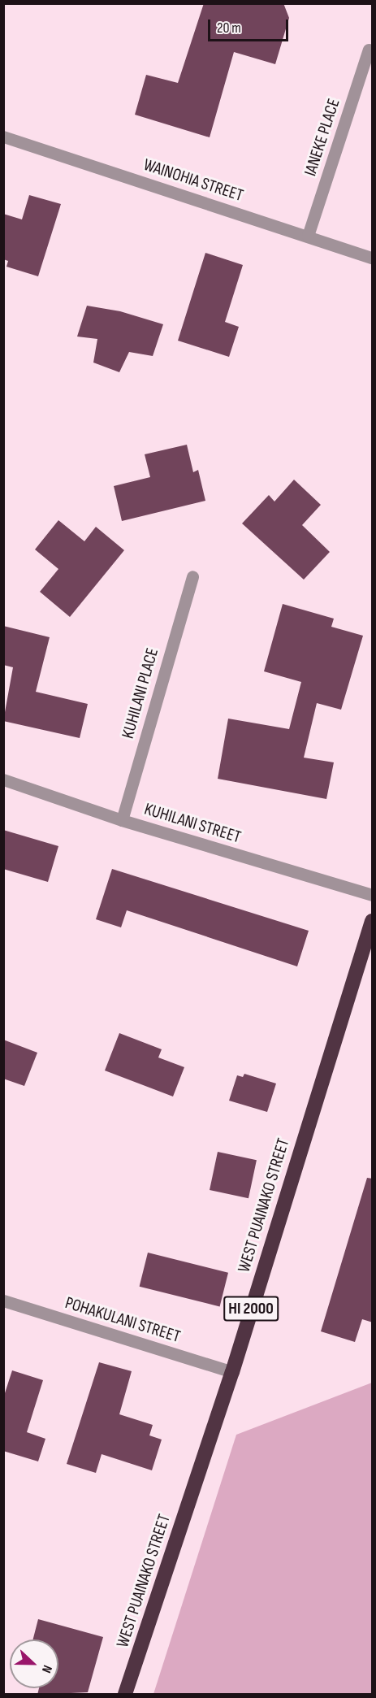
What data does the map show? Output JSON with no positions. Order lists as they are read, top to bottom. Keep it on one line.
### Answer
{"streets":{"highway":["WEST PUAINAKO STREET","HI 2000"],"street":["IANEKE PLACE","WAINOHIA STREET","KUHILANI PLACE","KUHILANI STREET","POHAKULANI STREET"]},"crossings":[["IANEKE PLACE","WAINOHIA STREET"],["KUHILANI PLACE","KUHILANI STREET"],["WEST PUAINAKO STREET","POHAKULANI STREET"]],"scale_bar":"20 m","north":"right"}
